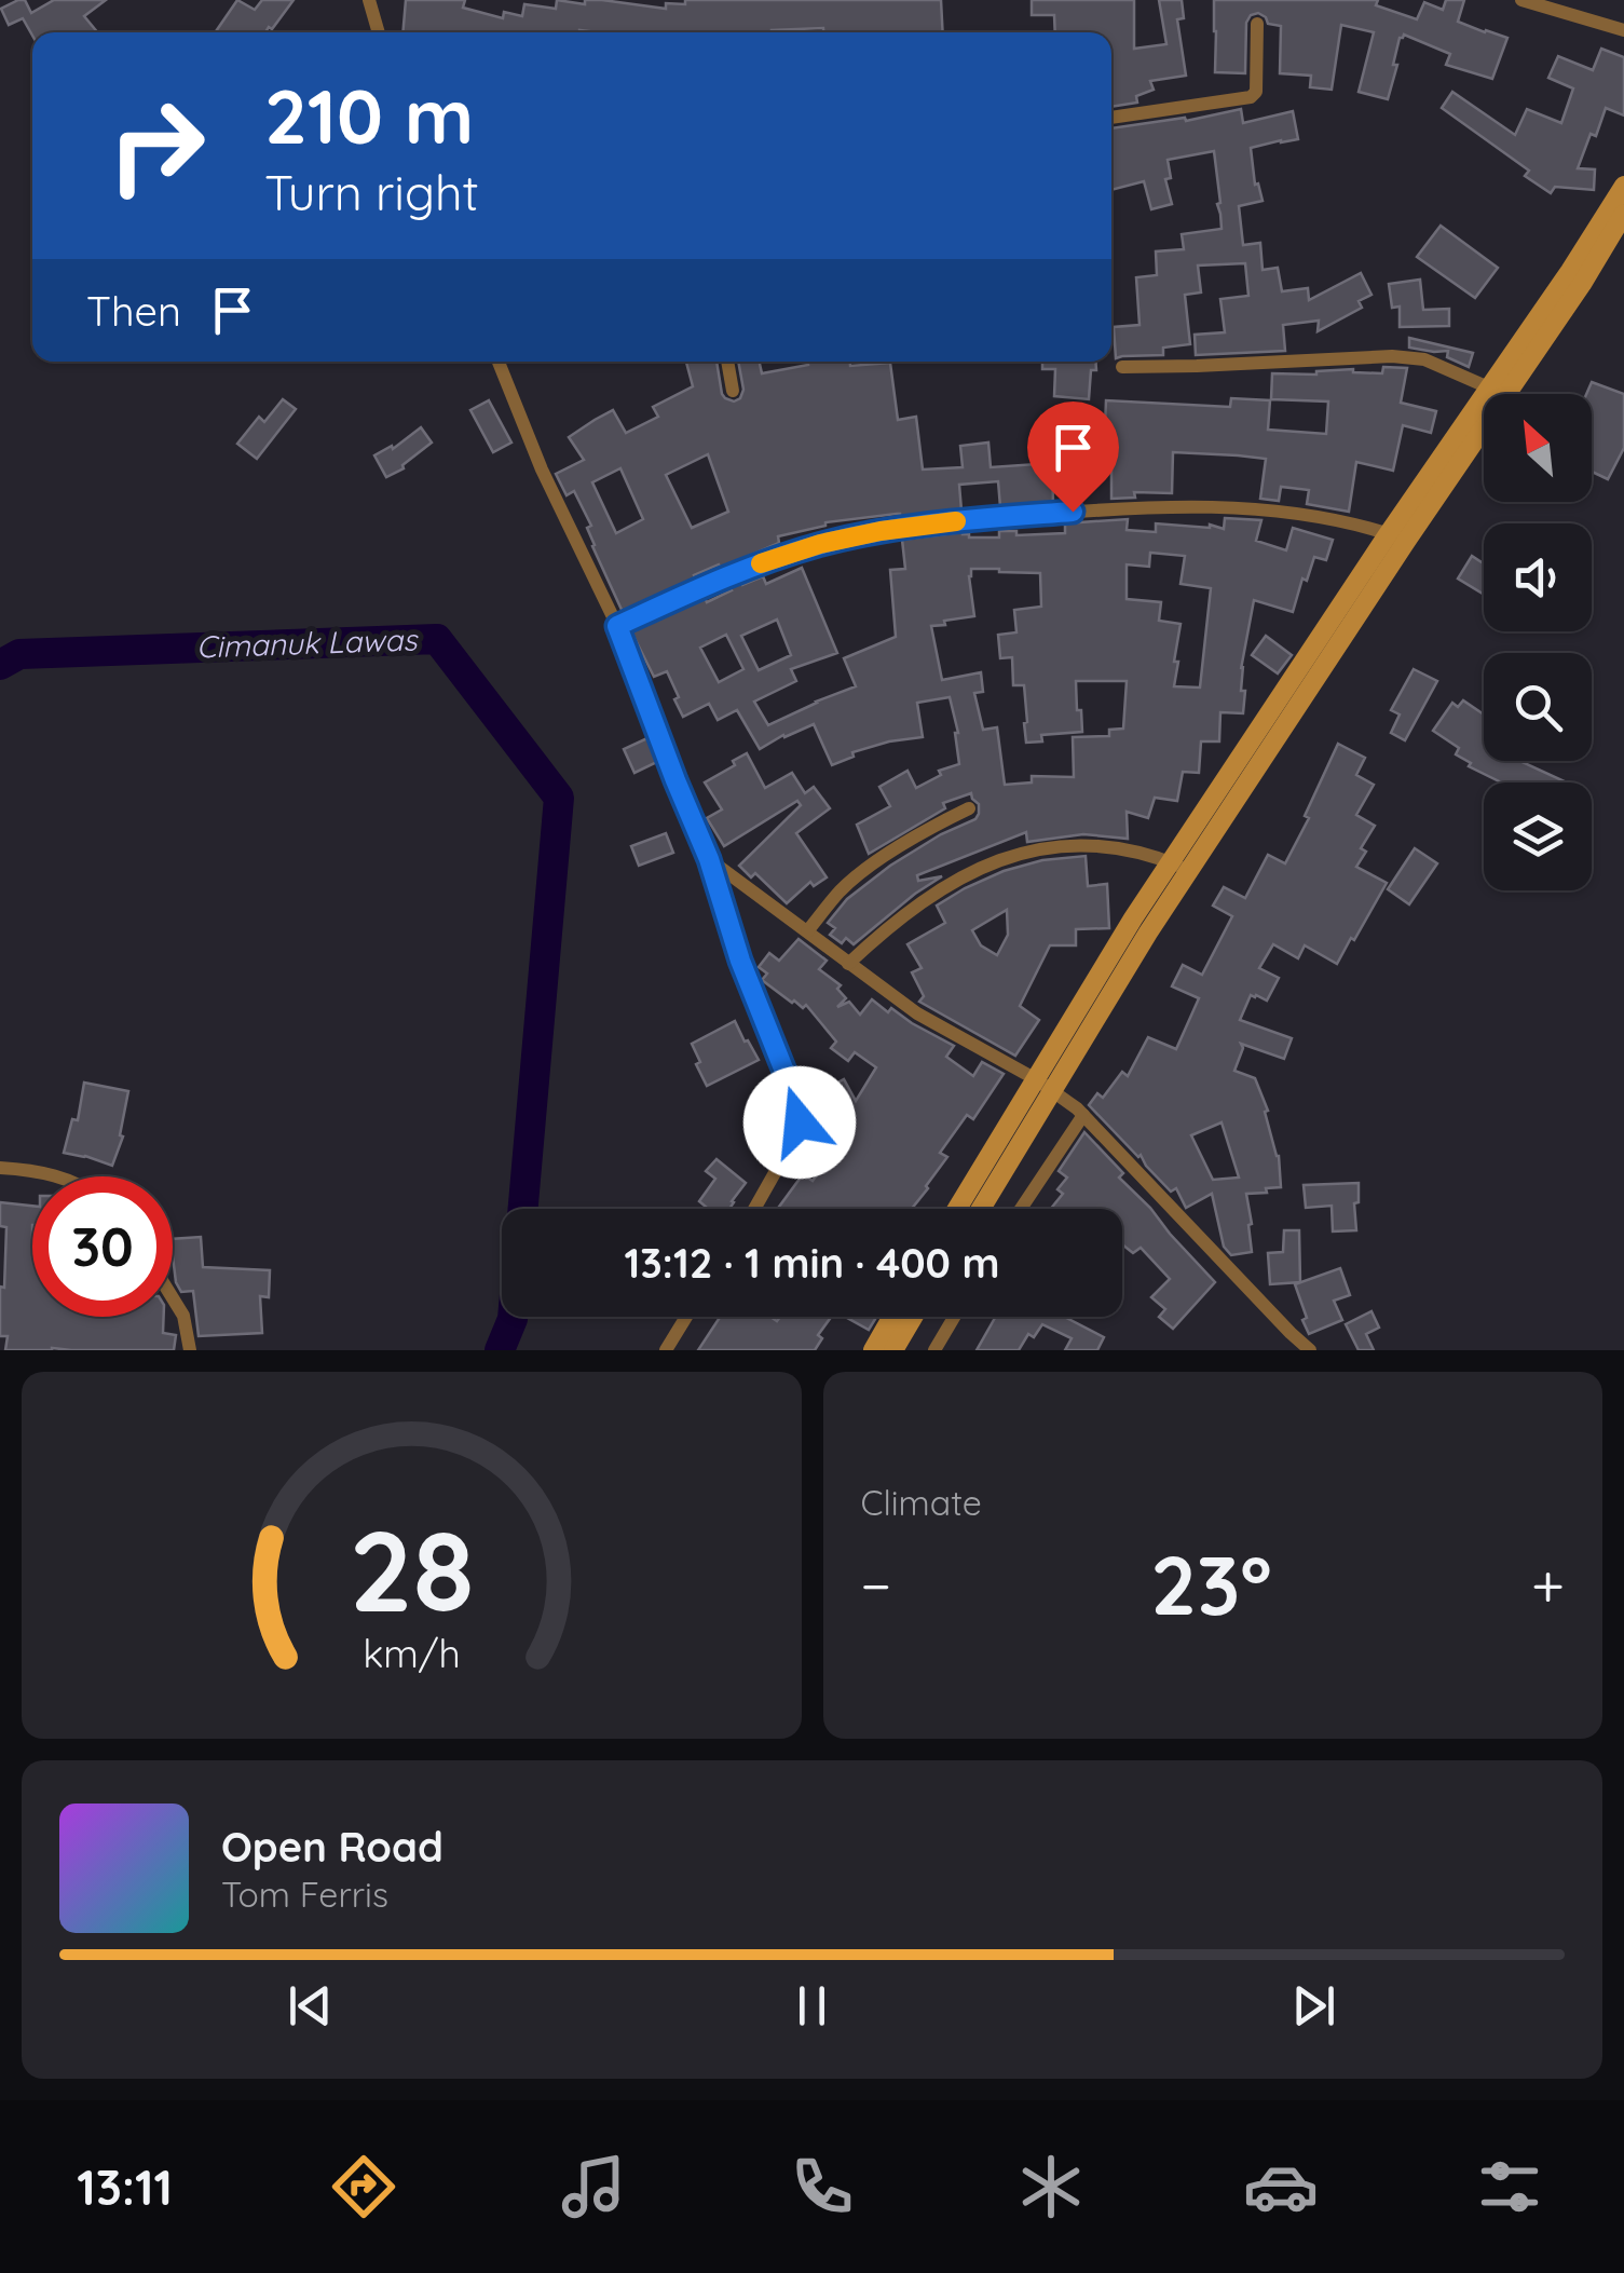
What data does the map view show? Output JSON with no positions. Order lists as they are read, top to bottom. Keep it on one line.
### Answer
{"water":["Cimanuk Lawas"],"north":"top left","page":{"turn":["210 m","Turn right"],"then":"Then","limit":"30","trip":"13:12 · 1 min · 400 m","tile":"Climate","heat":["−","23°","+"],"song":["Open Road","Tom Ferris"],"tabs":"13:11","gauge":["28","km/h"]}}
